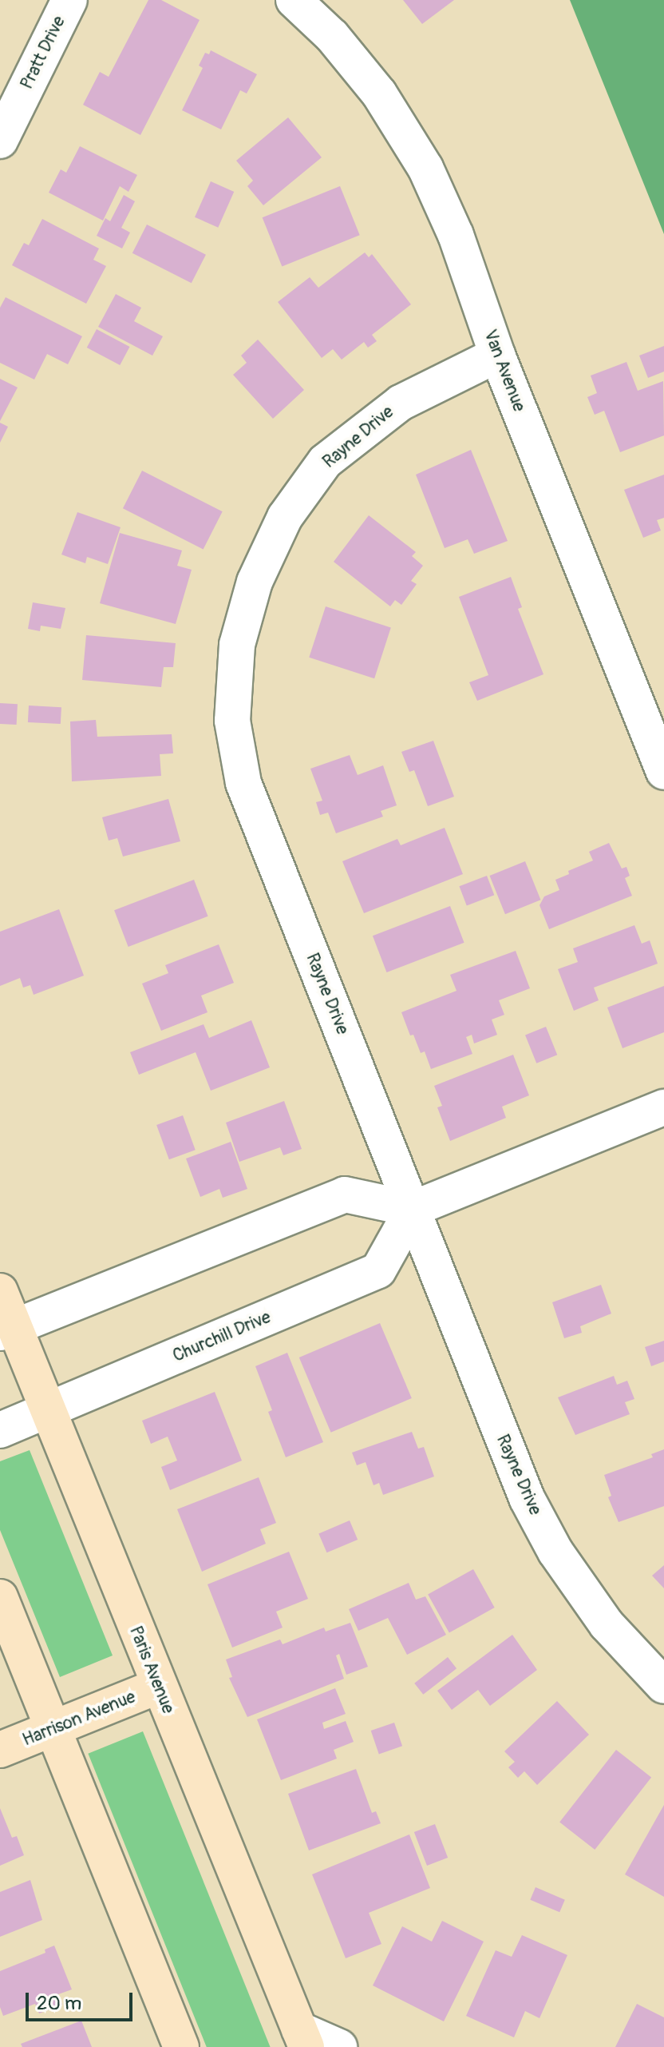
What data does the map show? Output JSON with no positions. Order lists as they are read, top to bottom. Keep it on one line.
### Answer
{"streets":{"street":["Pratt Drive","Van Avenue","Rayne Drive","Churchill Drive","Paris Avenue","Harrison Avenue"]},"crossings":[["Van Avenue","Rayne Drive"],["Rayne Drive","Churchill Drive"],["Churchill Drive","Paris Avenue"],["Paris Avenue","Harrison Avenue"]],"scale_bar":"20 m"}
